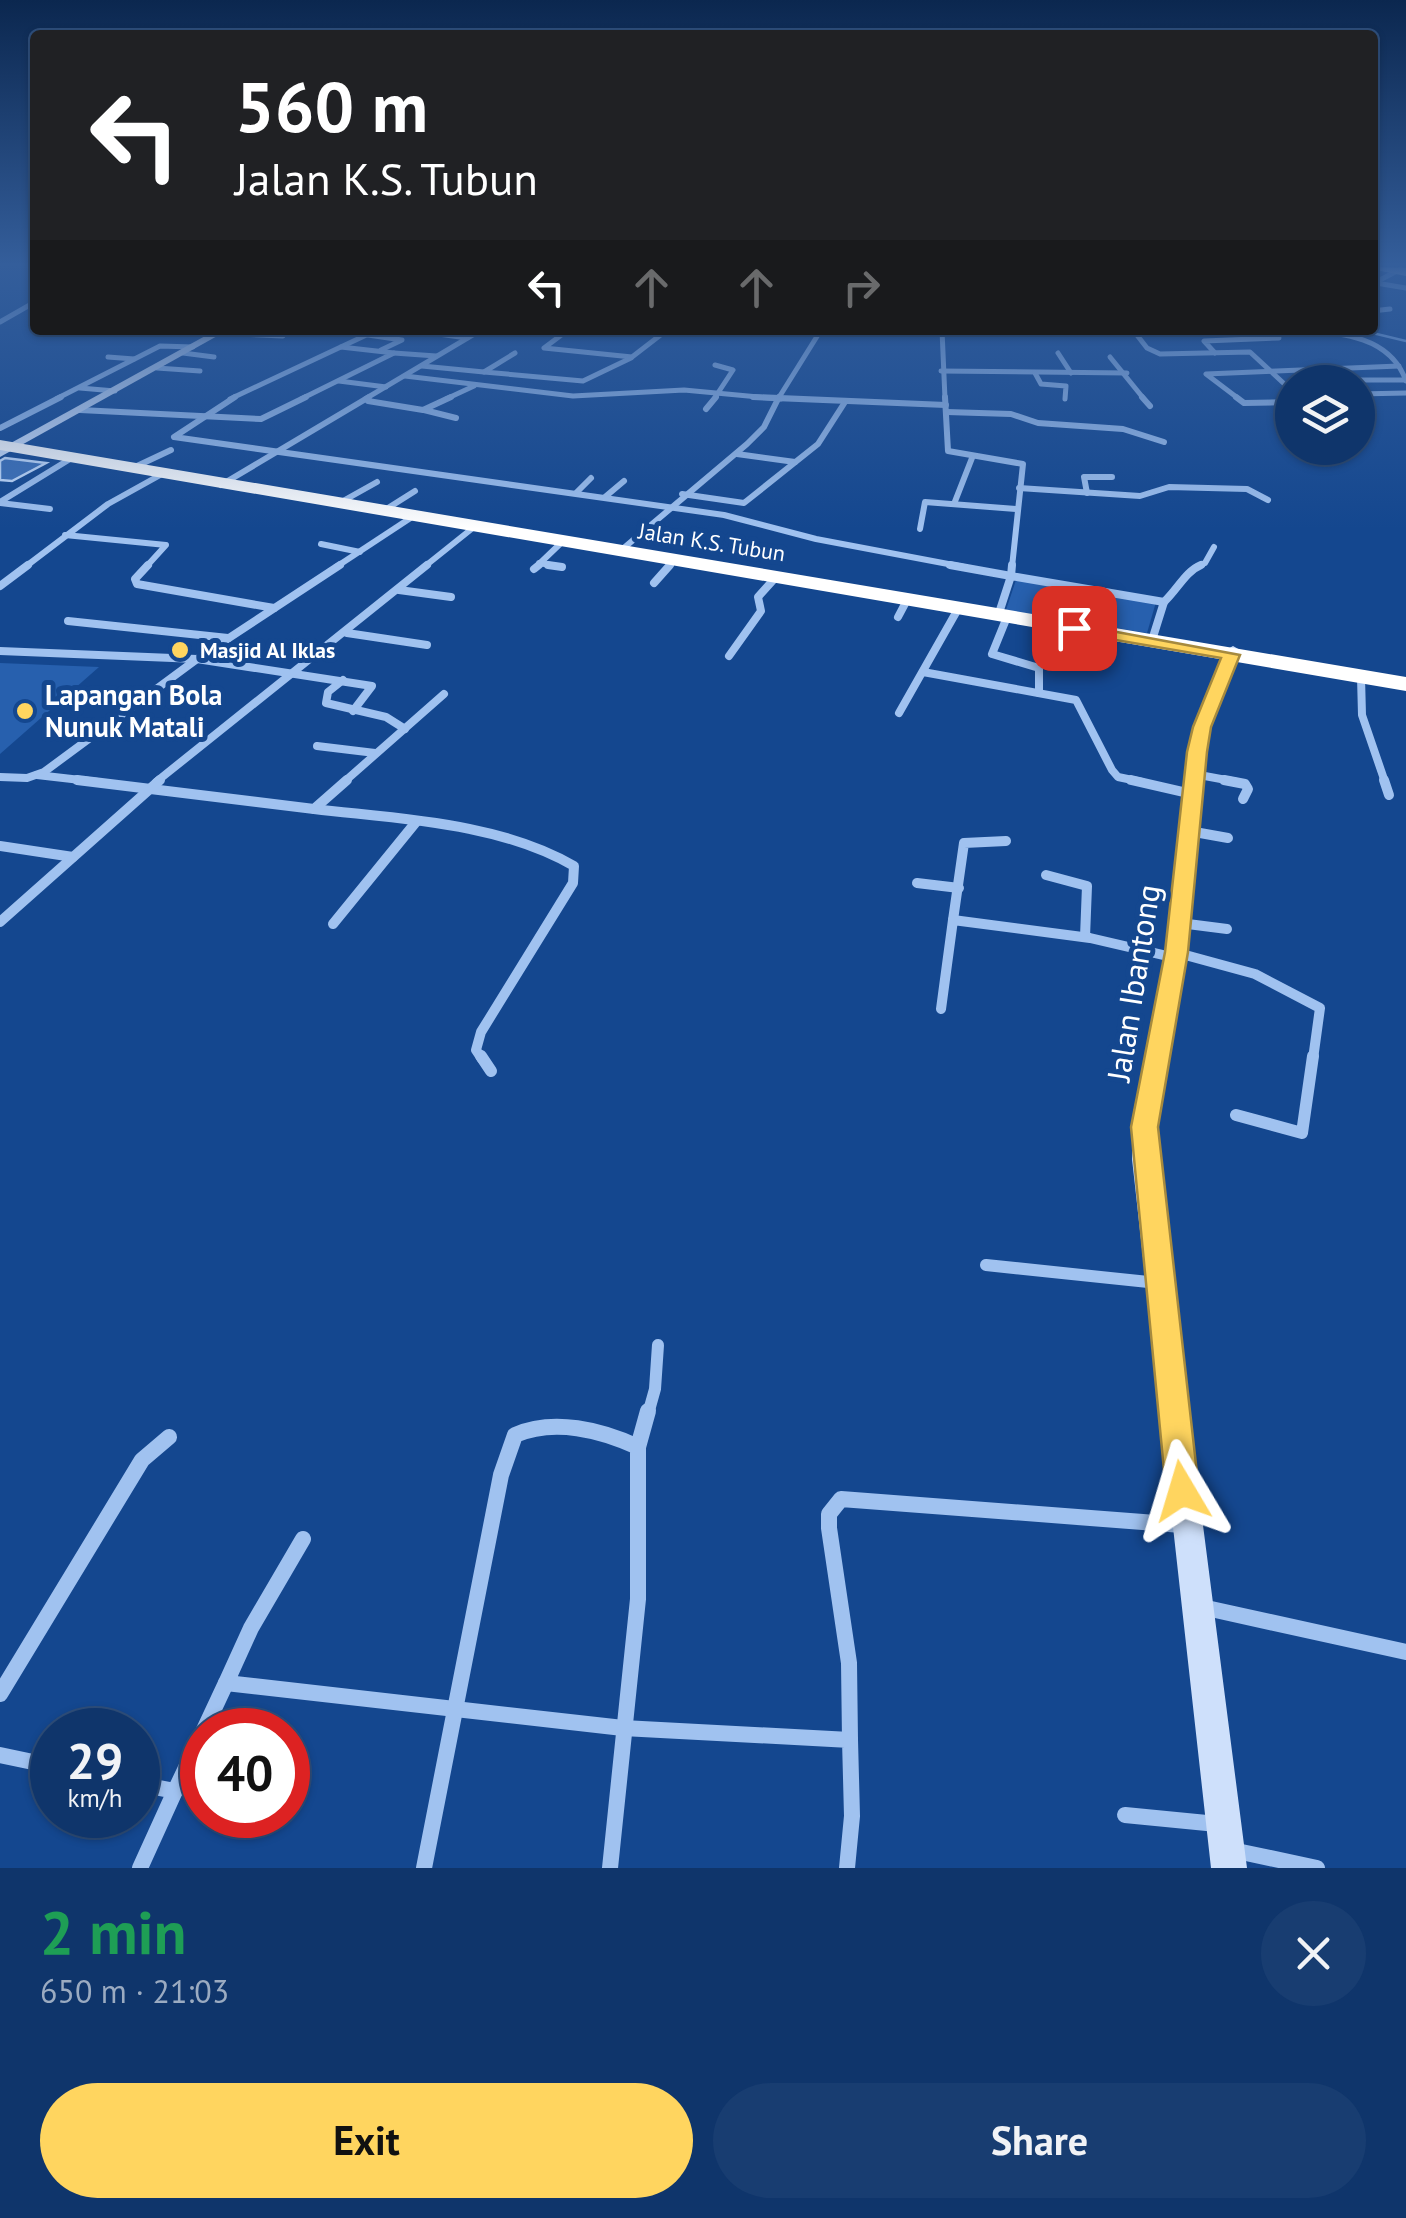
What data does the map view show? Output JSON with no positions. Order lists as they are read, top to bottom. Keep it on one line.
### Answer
{"streets":{"highway":["Jalan K.S. Tubun"],"street":["Jalan Ibantong"]},"crossings":[["Jalan K.S. Tubun","Jalan Ibantong"]],"places":["Masjid Al Iklas","Lapangan Bola Nunuk Matali"],"page":{"turn":["560 m","Jalan K.S. Tubun"],"speed":"29 km/h","limit":"40","heading":["2 min","650 m · 21:03"],"buttons":["Exit","Share"]}}
